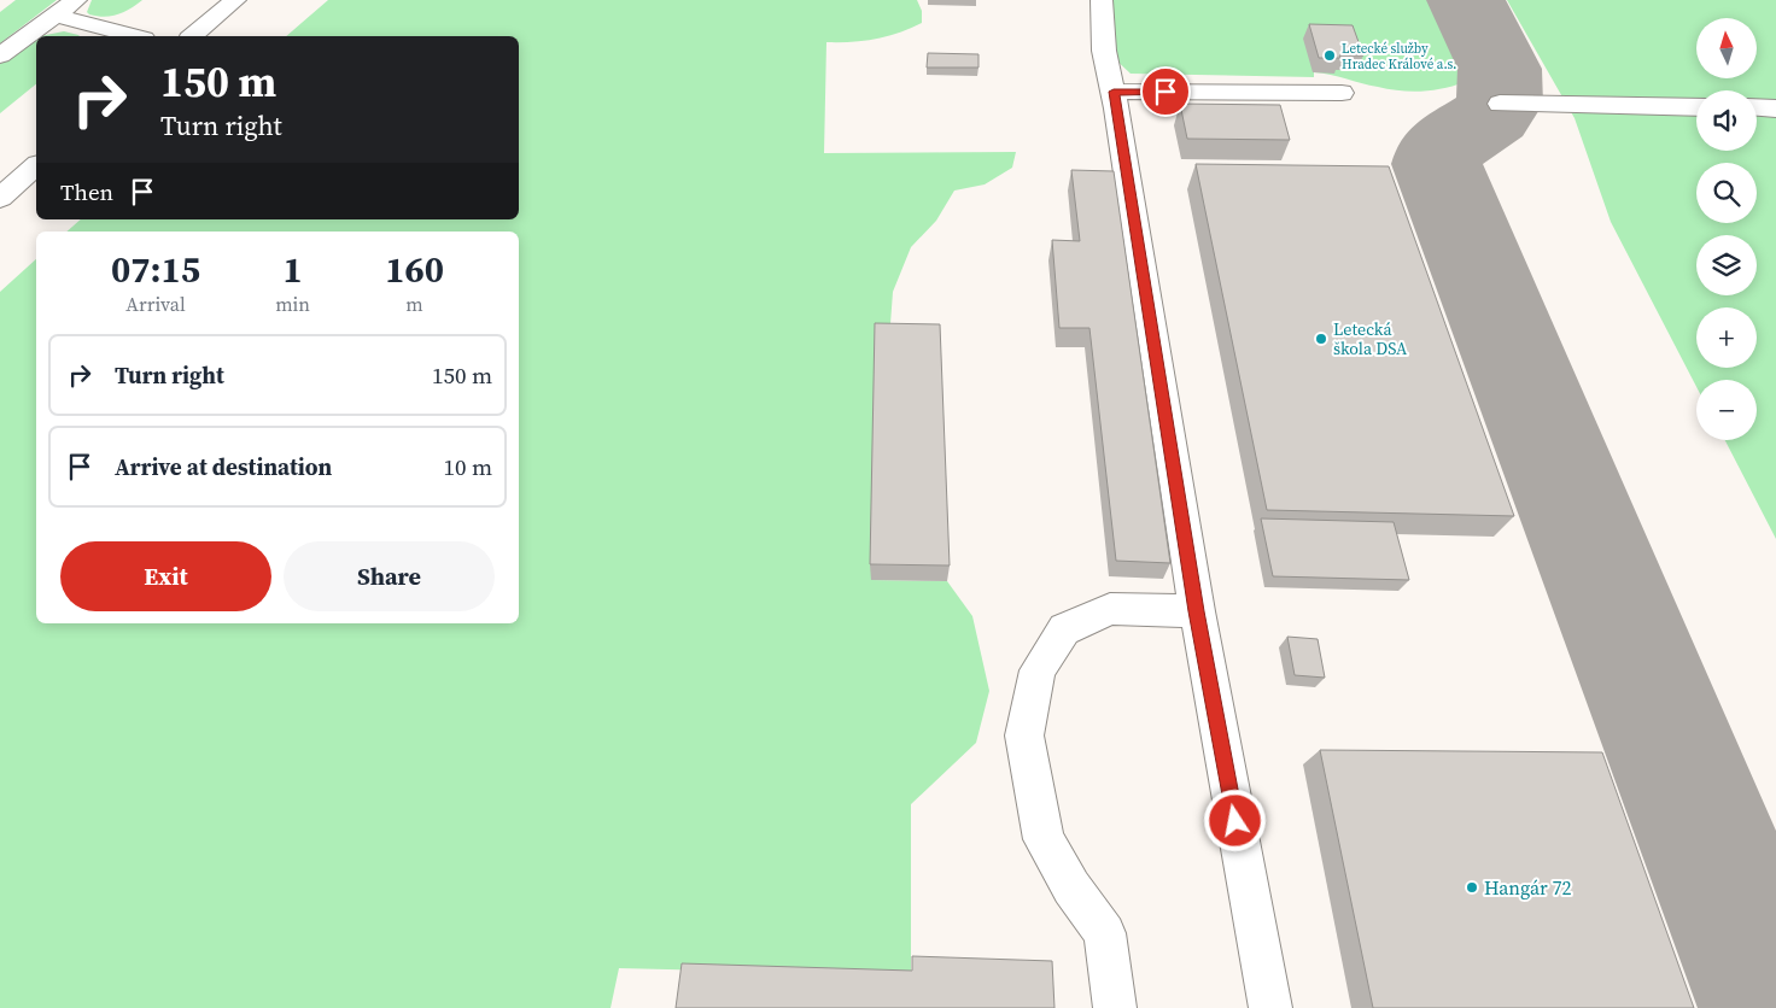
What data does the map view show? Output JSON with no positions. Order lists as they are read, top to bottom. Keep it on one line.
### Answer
{"places":["Letecké služby Hradec Králové a.s.","Letecká škola DSA","Hangár 72"],"north":"top","page":{"map_buttons":["+","−"],"turn":["150 m","Turn right"],"then":"Then","eta":["07:15","Arrival","1","min","160","m"],"list":[{"name":"Turn right","value":"150 m"},{"name":"Arrive at destination","value":"10 m"}],"buttons":["Exit","Share"]}}
